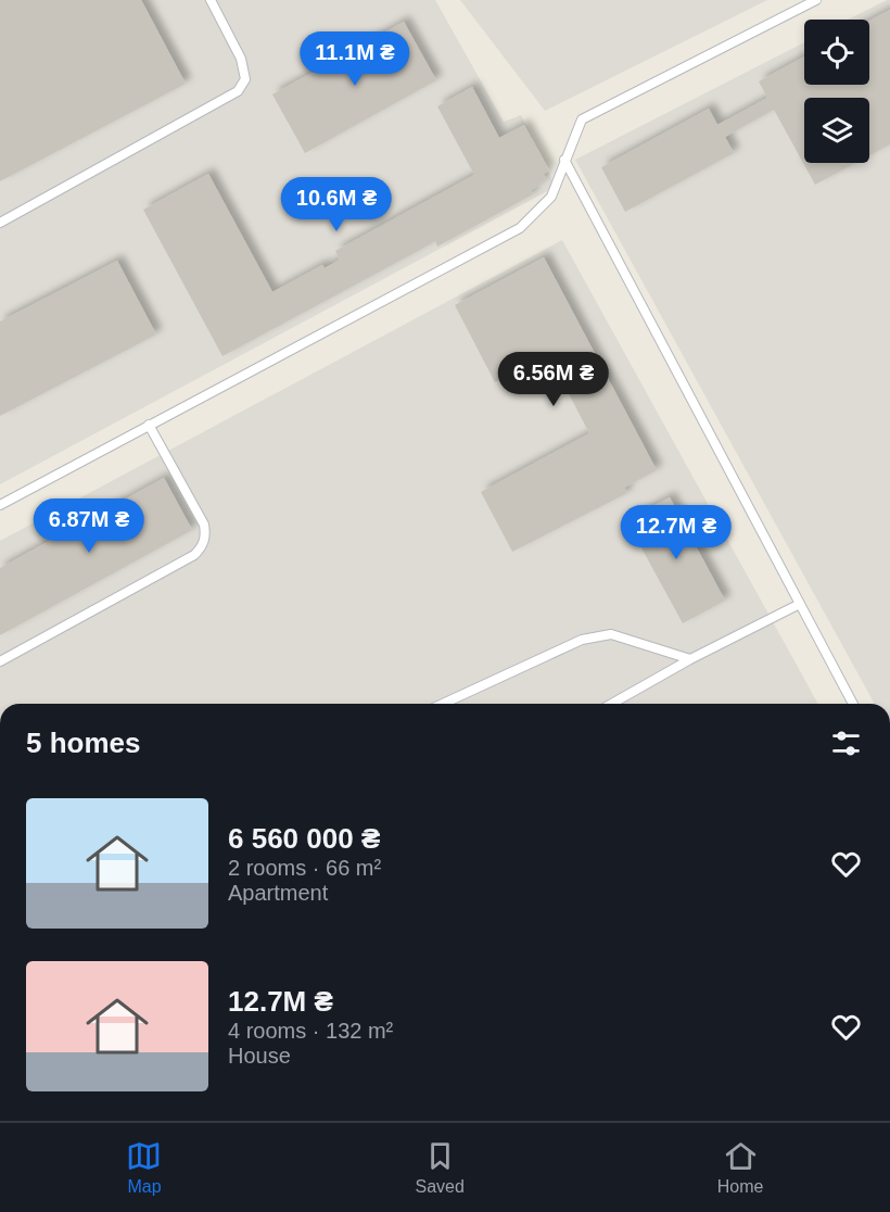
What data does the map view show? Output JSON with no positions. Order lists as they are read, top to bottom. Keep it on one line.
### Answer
{"page":{"price":["11.1M ₴","10.6M ₴","6.56M ₴","6.87M ₴","12.7M ₴"],"heading":"5 homes","list":[{"name":"6 560 000 ₴","note":"2 rooms · 66 m² · Apartment"},{"name":"12.7M ₴","note":"4 rooms · 132 m² · House"}],"tabs":["Map","Saved","Home"]}}
